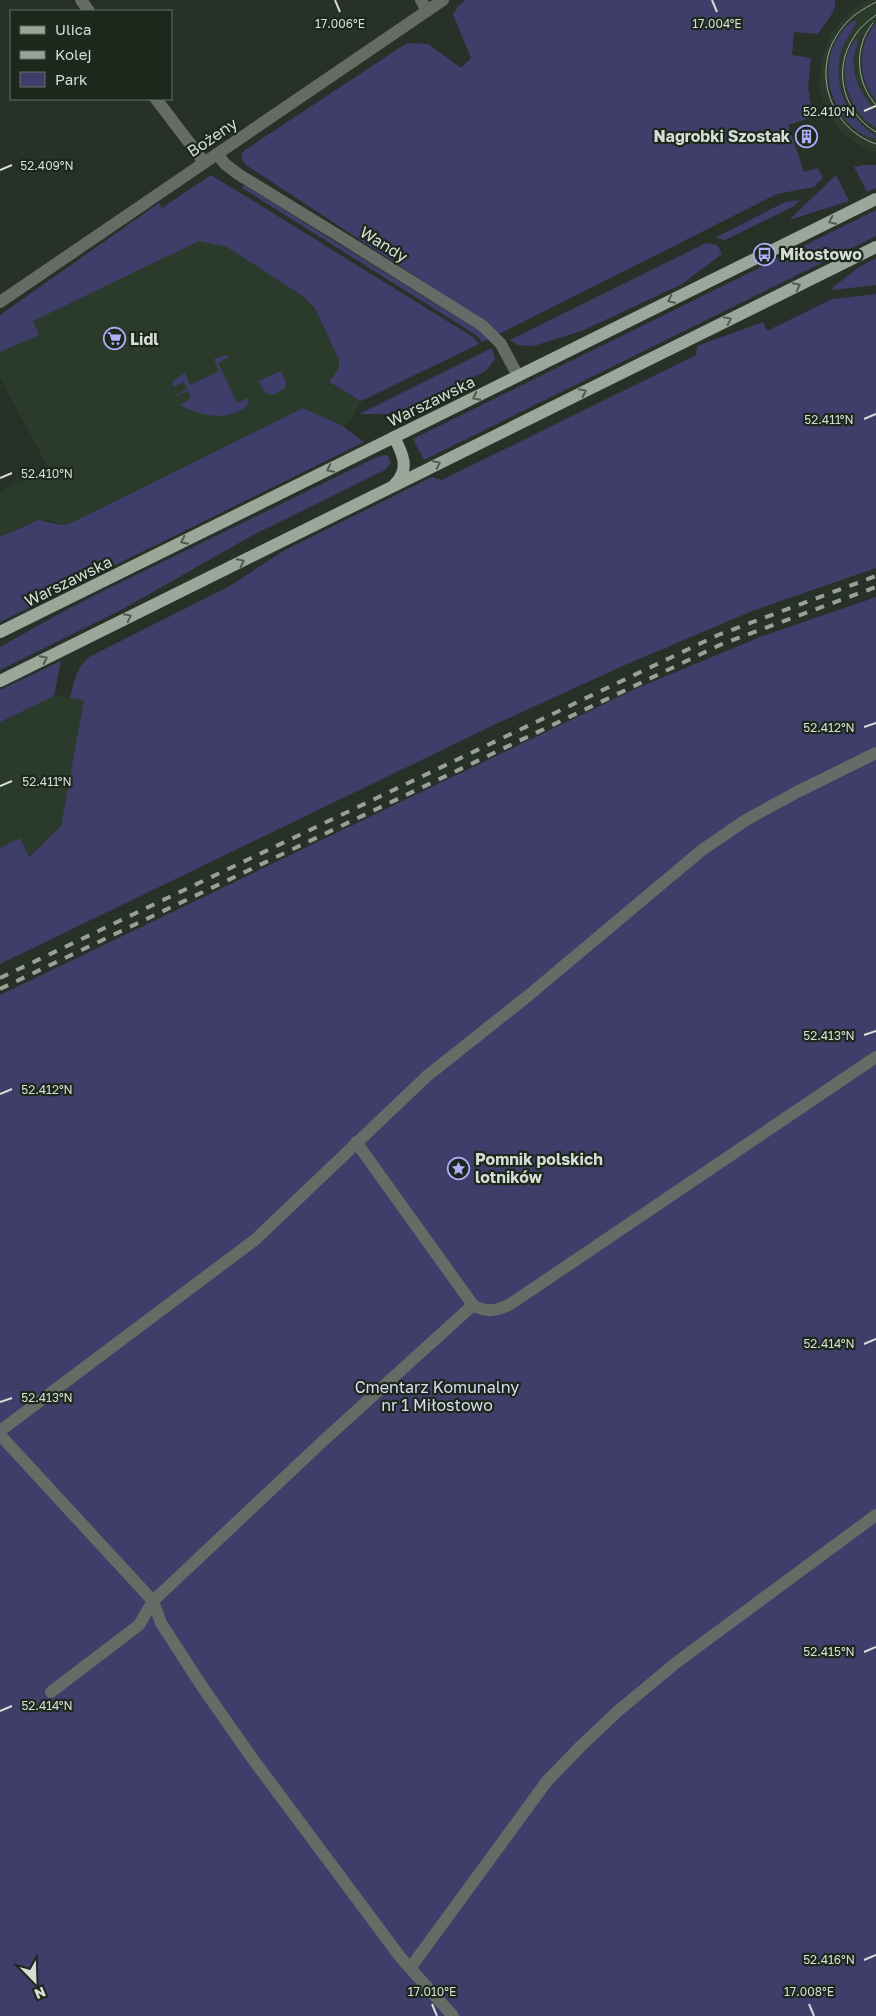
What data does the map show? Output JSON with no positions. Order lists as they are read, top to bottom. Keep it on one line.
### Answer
{"streets":{"main road":["Warszawska"],"street":["Bożeny","Wandy"]},"crossings":[["Bożeny","Wandy"],["Wandy","Warszawska"]],"parks":["Cmentarz Komunalny nr 1 Miłostowo"],"places":{"building":["Nagrobki Szostak"],"bus stop":["Miłostowo"],"supermarket":["Lidl"],"place":["Pomnik polskich lotników"]},"legend":["Ulica","Kolej","Park"],"north":"bottom right","coordinates":["17.006°E","17.004°E","52.410°N","52.409°N","52.411°N","52.412°N","52.413°N","52.414°N","52.415°N","52.416°N","17.010°E","17.008°E"]}
